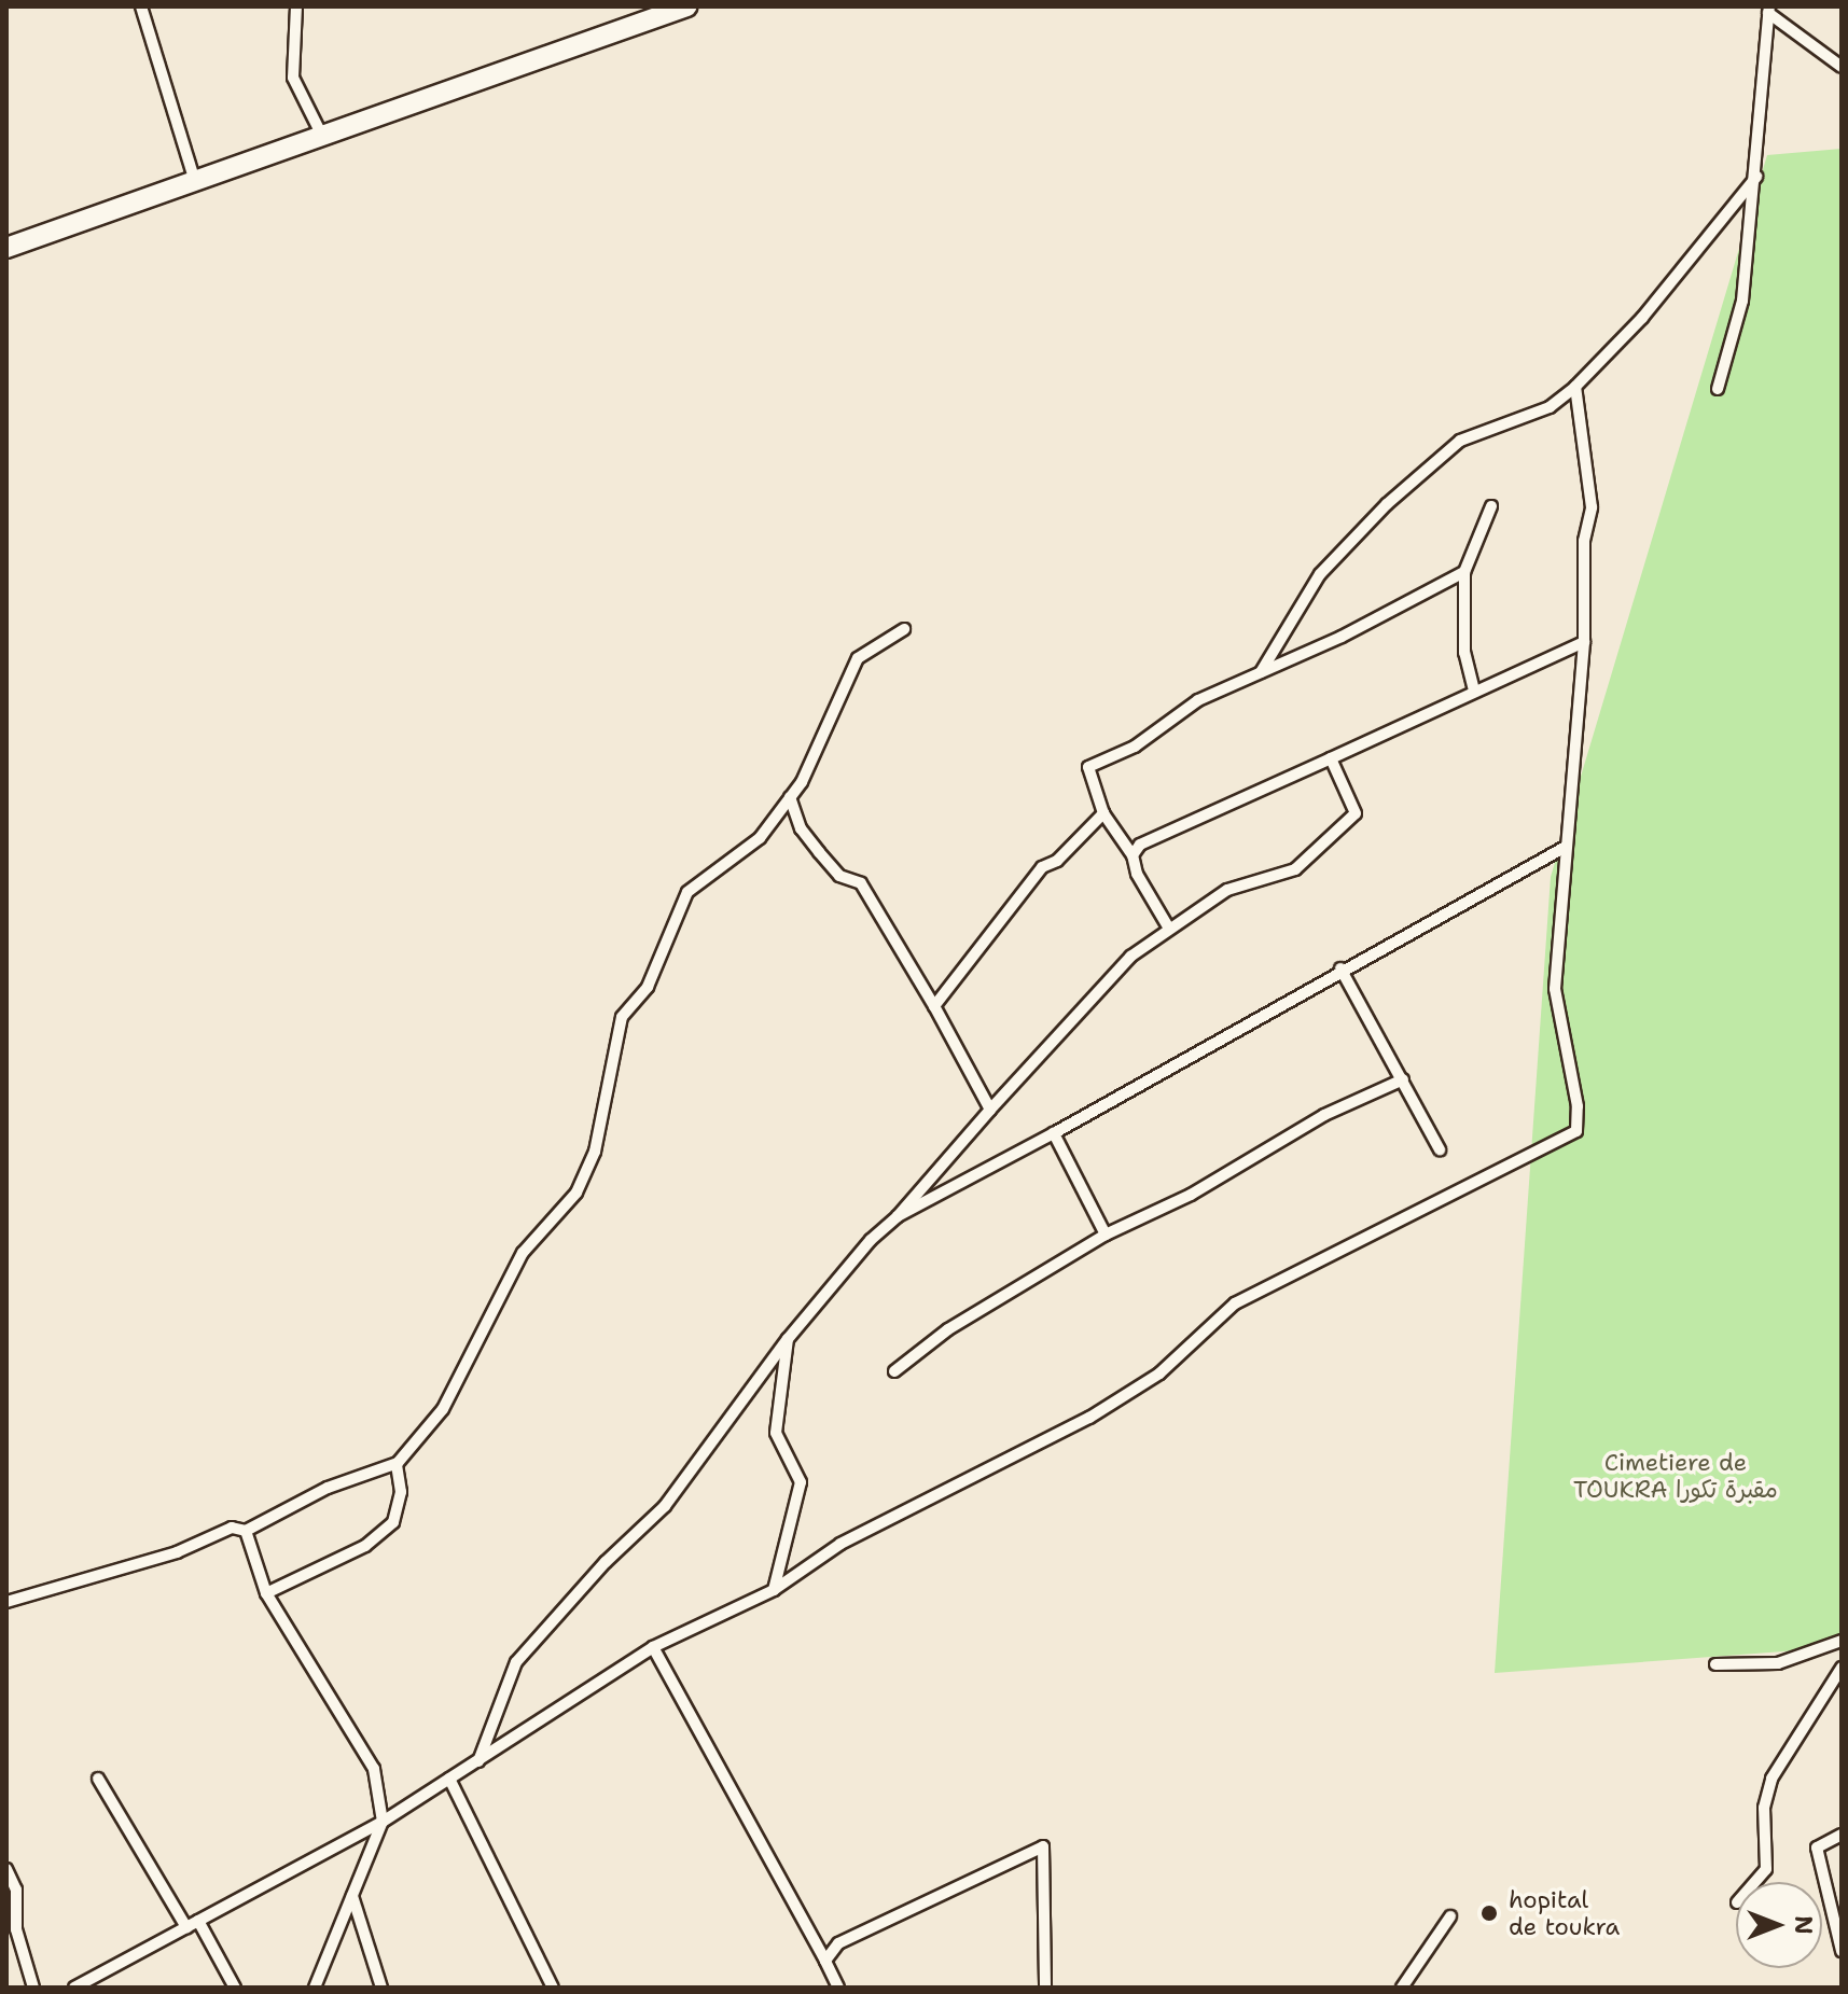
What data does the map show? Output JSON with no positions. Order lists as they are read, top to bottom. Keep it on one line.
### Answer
{"parks":["Cimetiere de TOUKRA مقبرة تكورا"],"places":["hopital de toukra"],"north":"right"}
